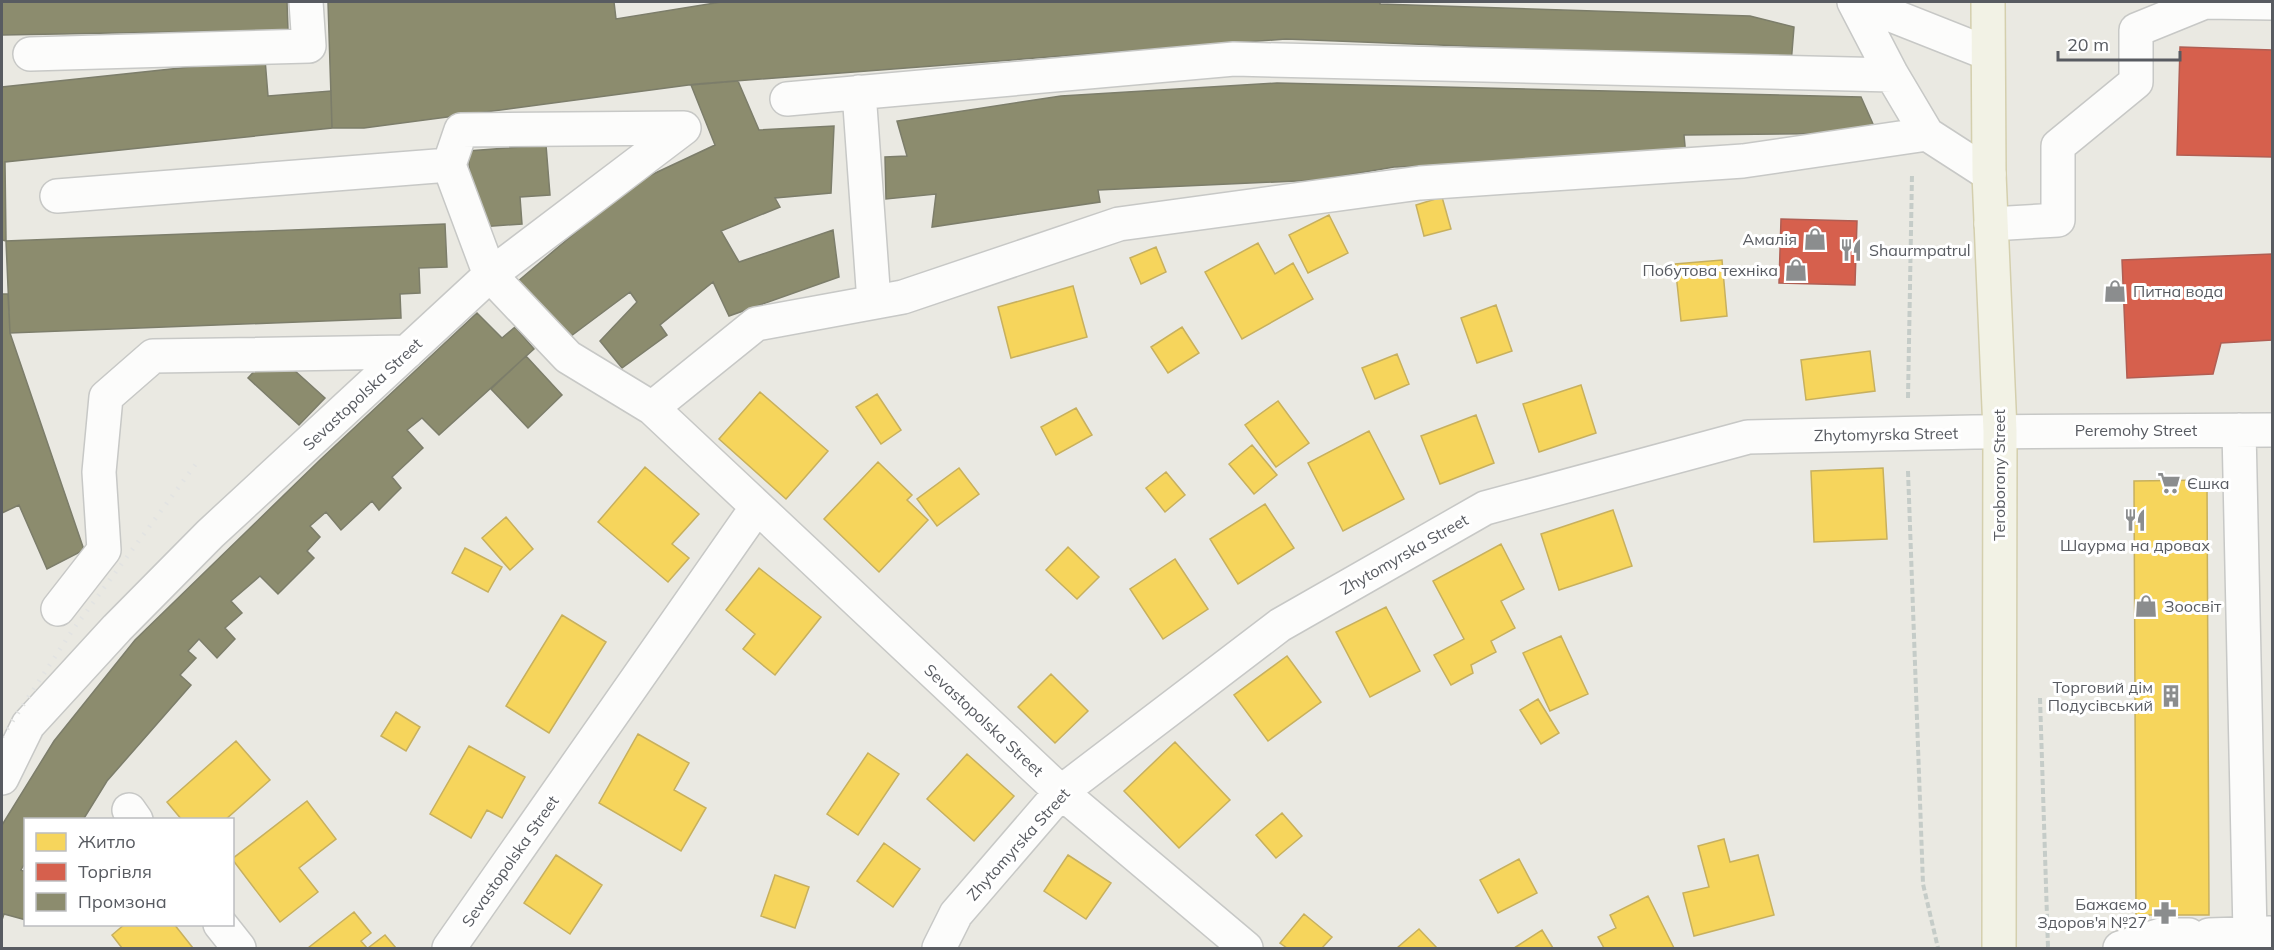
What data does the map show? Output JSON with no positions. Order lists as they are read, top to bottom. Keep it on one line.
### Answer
{"streets":{"main road":["Teroborony Street"],"street":["Sevastopolska Street","Peremohy Street","Zhytomyrska Street"]},"crossings":[["Sevastopolska Street","Zhytomyrska Street"],["Peremohy Street","Zhytomyrska Street"],["Peremohy Street","Teroborony Street"],["Zhytomyrska Street","Teroborony Street"]],"places":{"shop":["Амалія","Побутова техніка","Питна вода","Зоосвіт"],"restaurant":["Shaurmpatrul","Шаурма на дровах"],"supermarket":["Єшка"],"building":["Торговий дім Подусівський"],"pharmacy":["Бажаємо Здоров'я №27"]},"legend":["Житло","Торгівля","Промзона"],"scale_bar":"20 m"}
